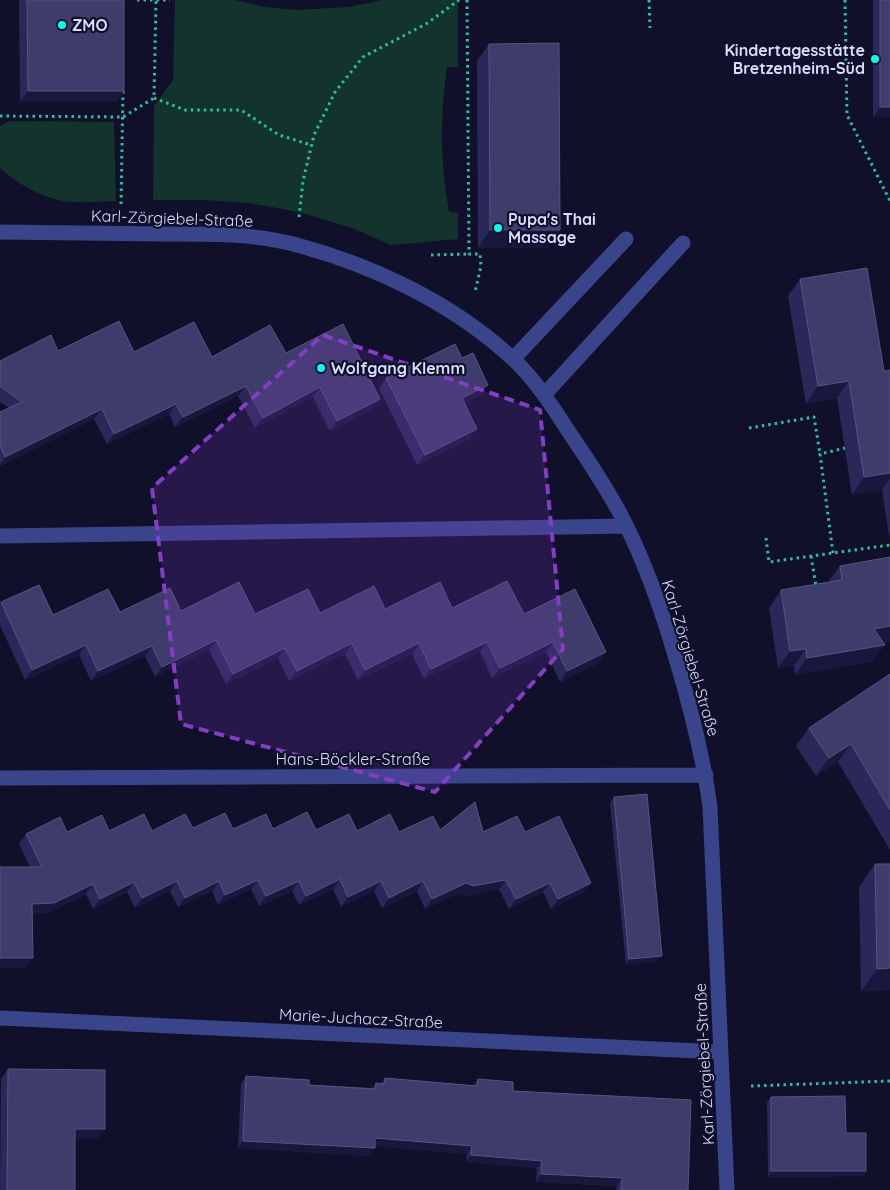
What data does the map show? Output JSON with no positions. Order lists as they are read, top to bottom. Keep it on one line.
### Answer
{"streets":{"street":["Karl-Zörgiebel-Straße","Hans-Böckler-Straße","Marie-Juchacz-Straße"]},"crossings":[["Karl-Zörgiebel-Straße","Hans-Böckler-Straße"],["Karl-Zörgiebel-Straße","Marie-Juchacz-Straße"]],"places":["ZMO","Kindertagesstätte Bretzenheim-Süd","Pupa's Thai Massage","Wolfgang Klemm"]}
